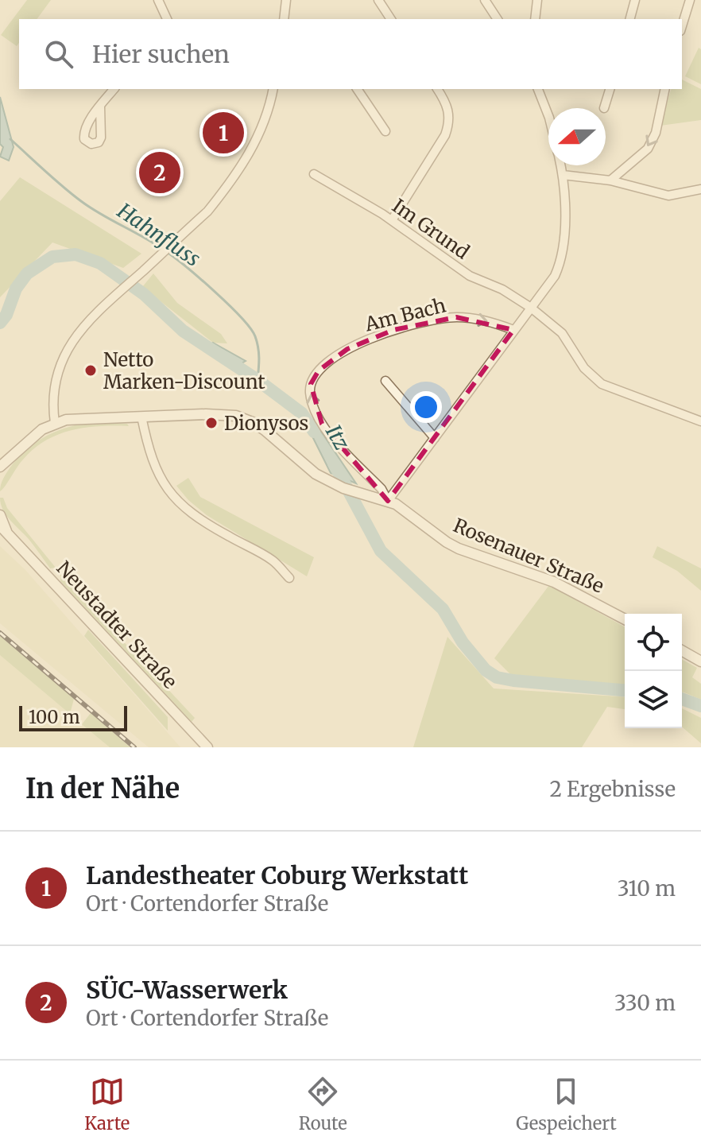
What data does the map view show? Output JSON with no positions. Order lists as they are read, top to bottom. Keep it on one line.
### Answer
{"streets":{"street":["Im Grund","Am Bach","Rosenauer Straße","Neustadter Straße"]},"crossings":[["Am Bach","Rosenauer Straße"]],"water":["Hahnfluss","Itz"],"places":["Netto Marken-Discount","Dionysos"],"scale_bar":"100 m","north":"left","page":{"search":"Hier suchen","pins":["1","2"],"scale":"100 m","heading":["In der Nähe","2 Ergebnisse"],"list":[{"mark":"1","name":"Landestheater Coburg Werkstatt","note":"Ort · Cortendorfer Straße","value":"310 m"},{"mark":"2","name":"SÜC-Wasserwerk","note":"Ort · Cortendorfer Straße","value":"330 m"}],"nav":["Karte","Route","Gespeichert"]}}
